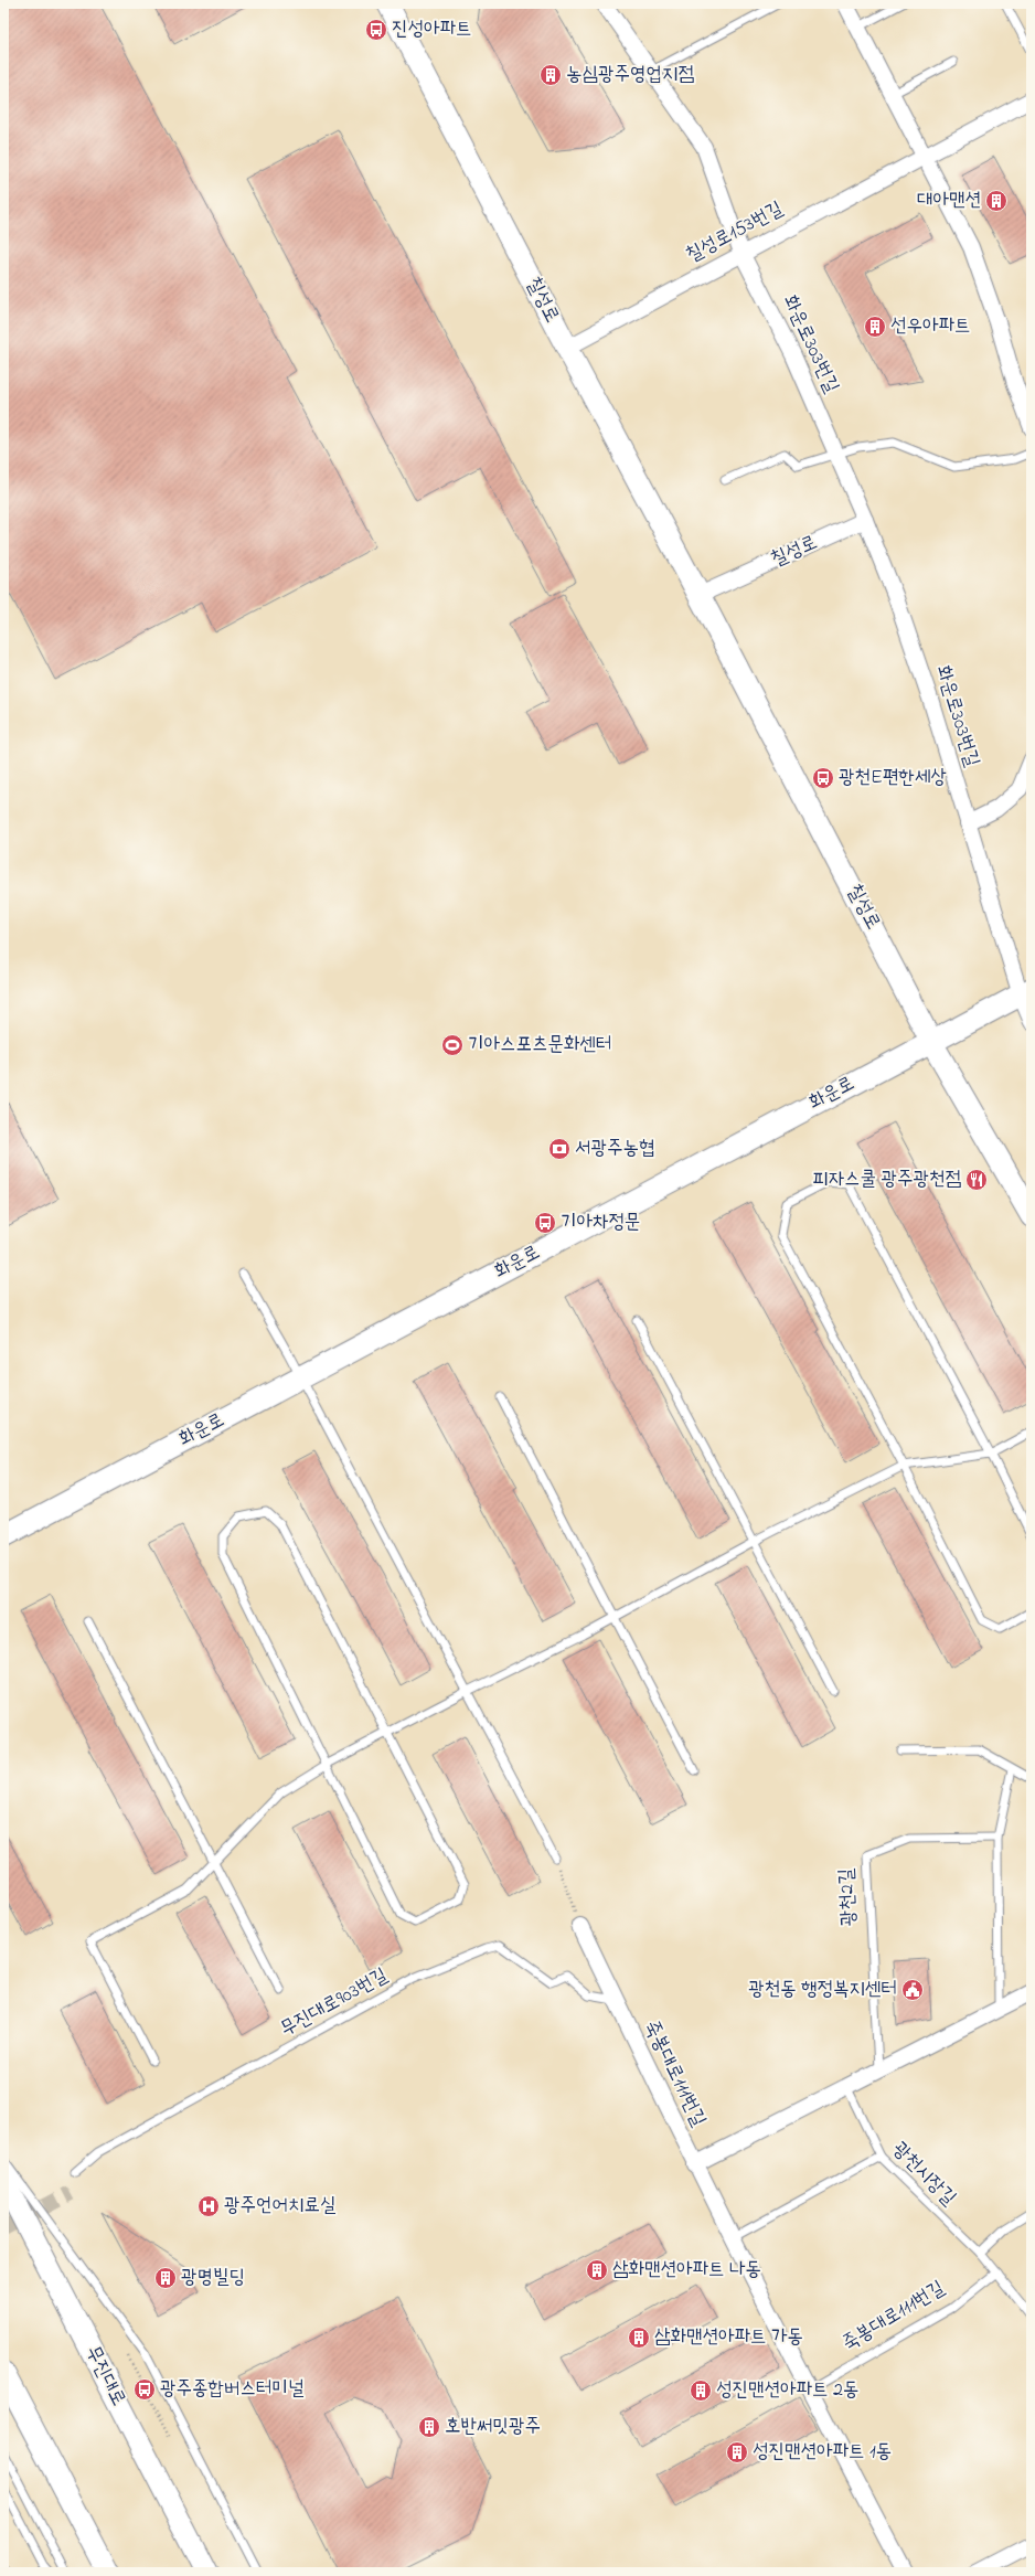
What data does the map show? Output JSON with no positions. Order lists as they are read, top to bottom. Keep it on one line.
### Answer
{"streets":{"street":["칠성로153번길","칠성로","화운로303번길","화운로","죽봉대로111번길","무진대로"],"lane":["광천2길","무진대로903번길","광천시장길"]},"crossings":[["칠성로153번길","칠성로"],["칠성로153번길","화운로303번길"],["칠성로","화운로303번길"],["칠성로","화운로"],["화운로303번길","화운로"],["무진대로903번길","죽봉대로111번길"],["죽봉대로111번길","광천시장길"]],"places":{"bus stop":["진성아파트","광천E편한세상","기아차정문","광주종합버스터미널"],"building":["농심광주영업지점","대아맨션","선우아파트","삼화맨션아파트 나동","광명빌딩","삼화맨션아파트 가동","성진맨션아파트 2동","호반써밋광주","성진맨션아파트 1동"],"sports":["기아스포츠문화센터"],"bank":["서광주농협"],"restaurant":["피자스쿨 광주광천점"],"public building":["광천동 행정복지센터"],"hospital":["광주언어치료실"]}}
